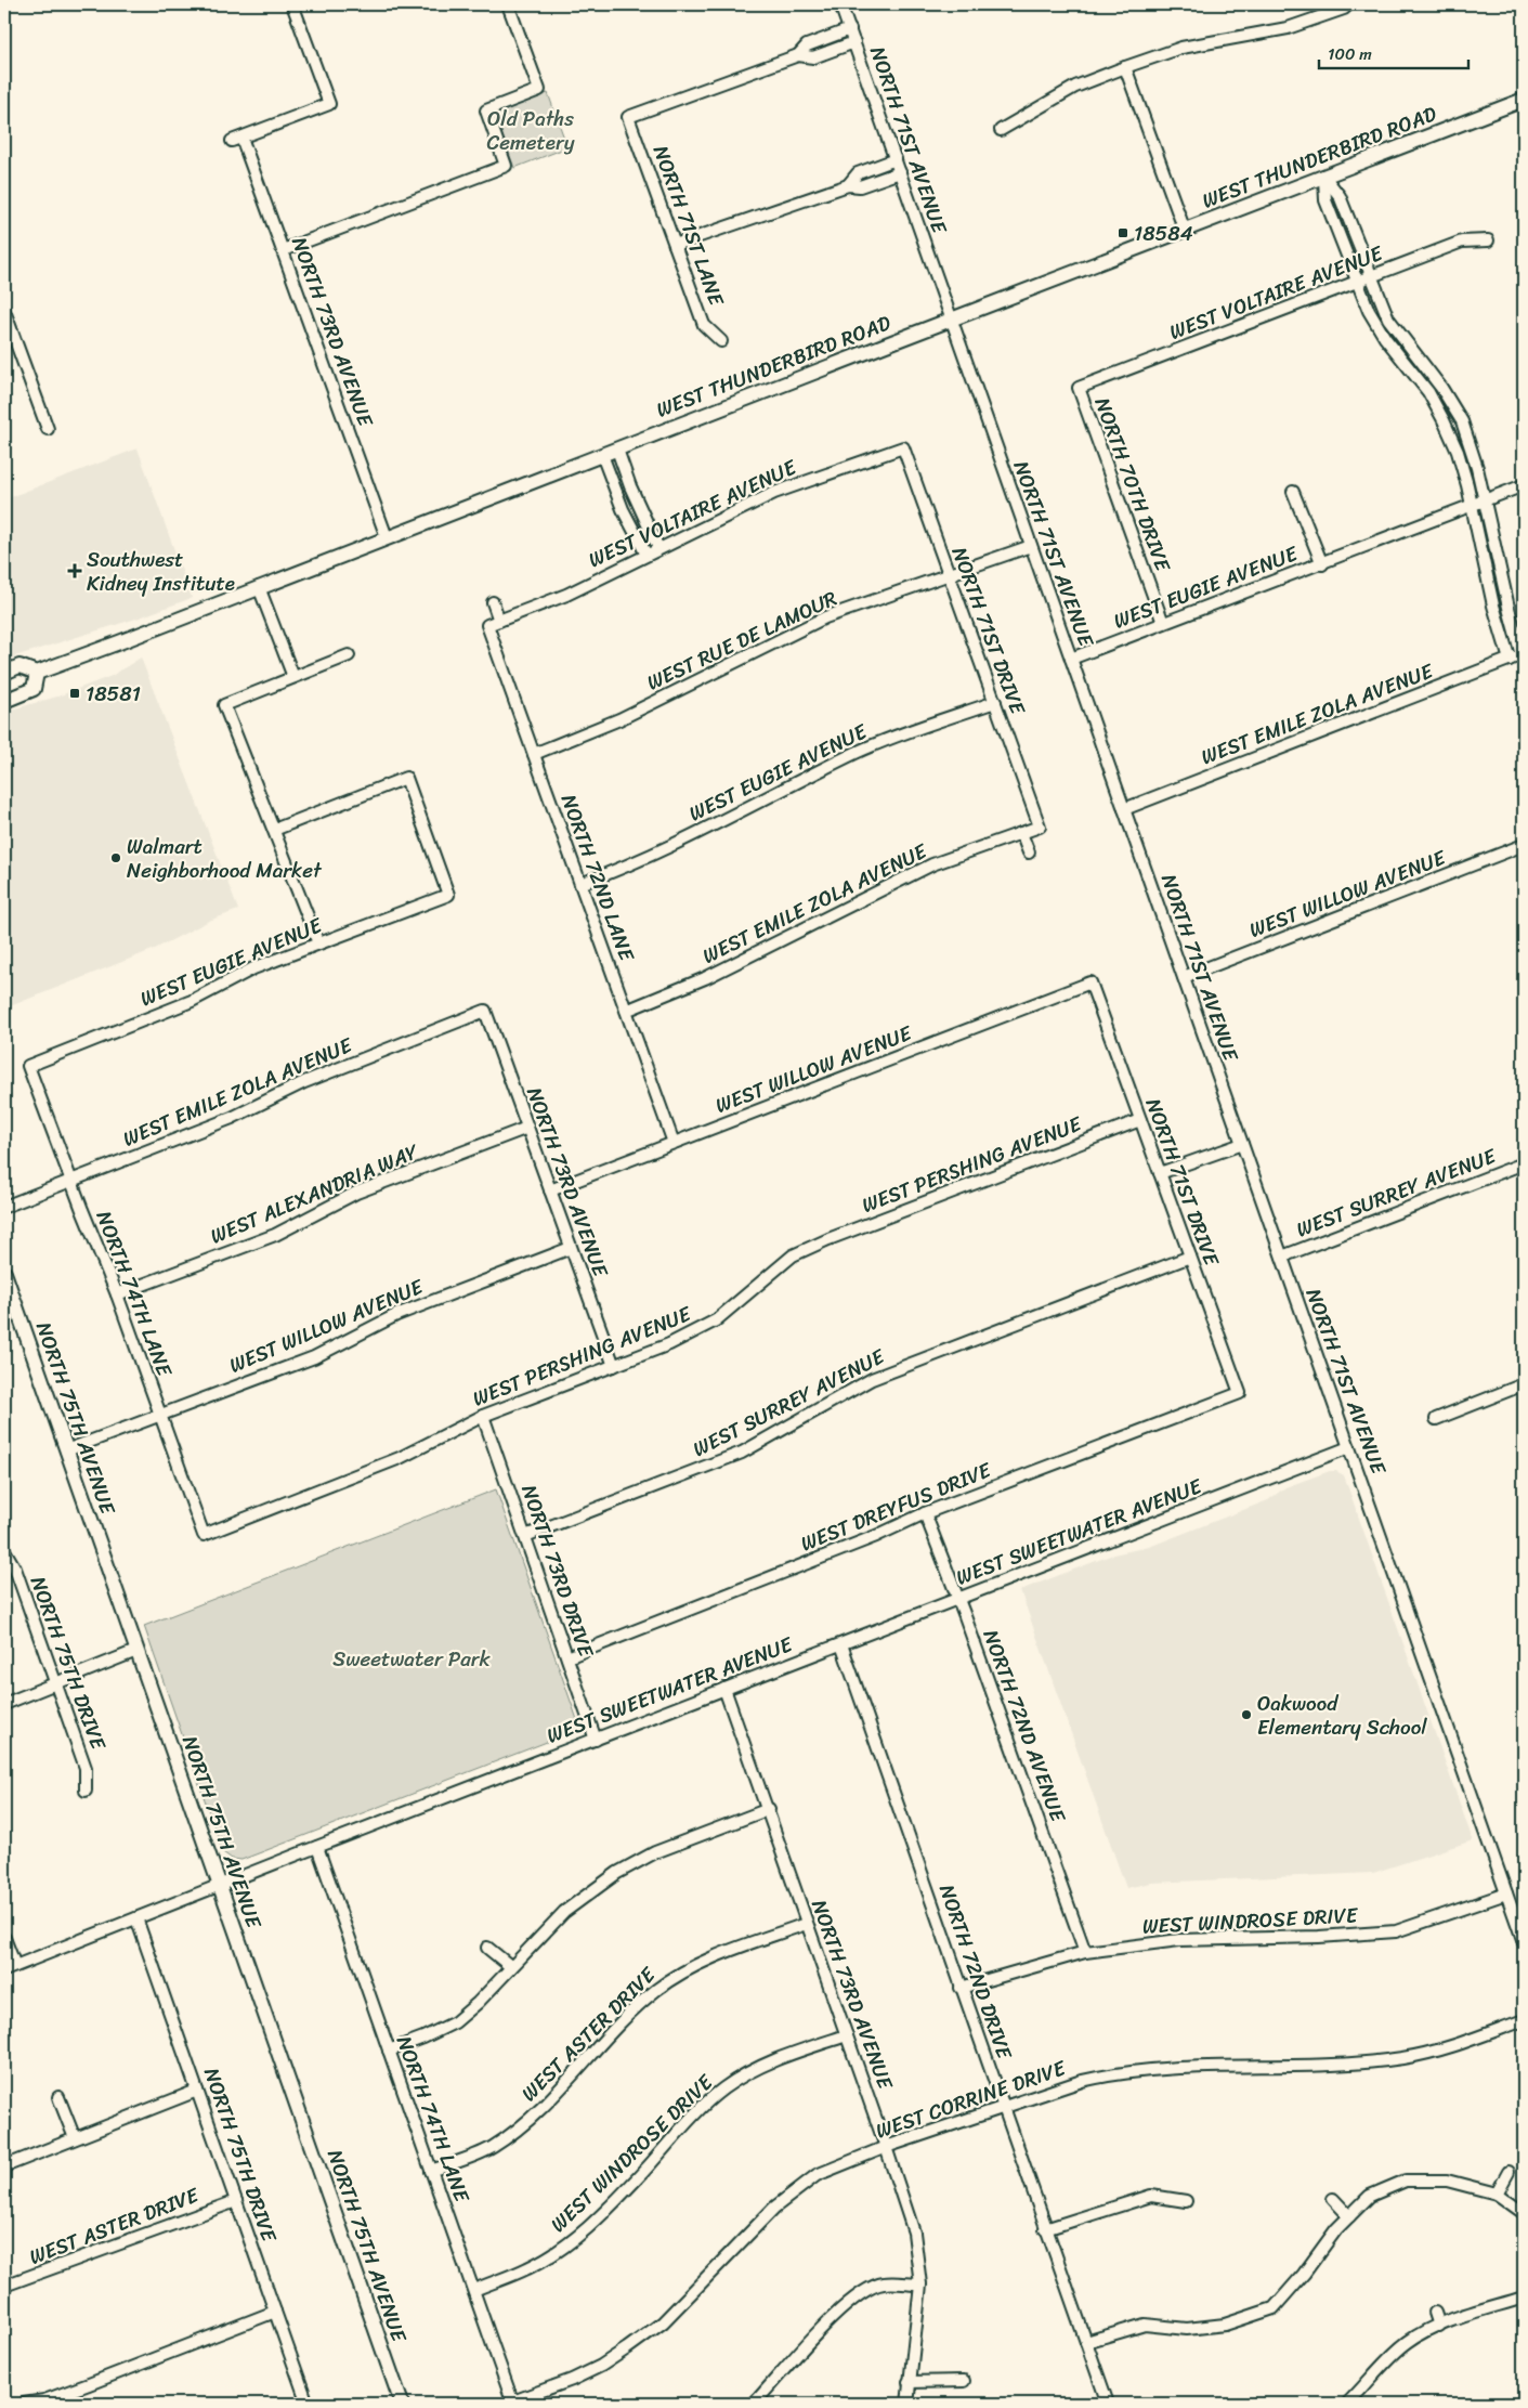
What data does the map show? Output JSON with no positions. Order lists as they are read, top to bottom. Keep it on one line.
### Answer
{"streets":{"main road":["WEST THUNDERBIRD ROAD","NORTH 75TH AVENUE"],"street":["NORTH 71ST AVENUE","NORTH 71ST LANE","WEST VOLTAIRE AVENUE","NORTH 73RD AVENUE","NORTH 70TH DRIVE","WEST EUGIE AVENUE","NORTH 71ST DRIVE","WEST RUE DE LAMOUR","WEST EMILE ZOLA AVENUE","NORTH 72ND LANE","WEST WILLOW AVENUE","WEST PERSHING AVENUE","WEST SURREY AVENUE","WEST ALEXANDRIA WAY","NORTH 74TH LANE","WEST DREYFUS DRIVE","WEST SWEETWATER AVENUE","NORTH 73RD DRIVE","NORTH 75TH DRIVE","NORTH 72ND AVENUE","WEST WINDROSE DRIVE","NORTH 72ND DRIVE","WEST ASTER DRIVE","WEST CORRINE DRIVE"]},"crossings":[["NORTH 71ST AVENUE","WEST THUNDERBIRD ROAD"],["NORTH 71ST AVENUE","WEST EUGIE AVENUE"],["NORTH 71ST AVENUE","WEST RUE DE LAMOUR"],["NORTH 71ST AVENUE","WEST EMILE ZOLA AVENUE"],["NORTH 71ST AVENUE","WEST WILLOW AVENUE"],["NORTH 71ST AVENUE","WEST SURREY AVENUE"],["NORTH 71ST AVENUE","WEST SWEETWATER AVENUE"],["NORTH 71ST AVENUE","WEST WINDROSE DRIVE"],["WEST THUNDERBIRD ROAD","NORTH 73RD AVENUE"],["WEST VOLTAIRE AVENUE","NORTH 70TH DRIVE"],["WEST VOLTAIRE AVENUE","NORTH 71ST DRIVE"],["WEST VOLTAIRE AVENUE","NORTH 72ND LANE"],["NORTH 73RD AVENUE","WEST EMILE ZOLA AVENUE"],["NORTH 73RD AVENUE","WEST WILLOW AVENUE"],["NORTH 73RD AVENUE","WEST PERSHING AVENUE"],["NORTH 73RD AVENUE","WEST ALEXANDRIA WAY"],["NORTH 73RD AVENUE","WEST SWEETWATER AVENUE"],["NORTH 73RD AVENUE","WEST WINDROSE DRIVE"],["NORTH 73RD AVENUE","WEST ASTER DRIVE"],["NORTH 73RD AVENUE","WEST CORRINE DRIVE"],["NORTH 70TH DRIVE","WEST EUGIE AVENUE"],["WEST EUGIE AVENUE","NORTH 71ST DRIVE"],["WEST EUGIE AVENUE","NORTH 72ND LANE"],["WEST EUGIE AVENUE","NORTH 74TH LANE"],["NORTH 71ST DRIVE","WEST RUE DE LAMOUR"],["NORTH 71ST DRIVE","WEST EMILE ZOLA AVENUE"],["NORTH 71ST DRIVE","WEST WILLOW AVENUE"],["NORTH 71ST DRIVE","WEST PERSHING AVENUE"],["NORTH 71ST DRIVE","WEST SURREY AVENUE"],["NORTH 71ST DRIVE","WEST DREYFUS DRIVE"],["WEST RUE DE LAMOUR","NORTH 72ND LANE"],["WEST EMILE ZOLA AVENUE","NORTH 72ND LANE"],["WEST EMILE ZOLA AVENUE","NORTH 74TH LANE"],["NORTH 72ND LANE","WEST WILLOW AVENUE"],["WEST WILLOW AVENUE","NORTH 74TH LANE"],["WEST WILLOW AVENUE","NORTH 75TH AVENUE"],["WEST PERSHING AVENUE","NORTH 74TH LANE"],["WEST PERSHING AVENUE","NORTH 73RD DRIVE"],["WEST SURREY AVENUE","NORTH 73RD DRIVE"],["WEST ALEXANDRIA WAY","NORTH 74TH LANE"],["NORTH 74TH LANE","WEST SWEETWATER AVENUE"],["NORTH 74TH LANE","WEST WINDROSE DRIVE"],["NORTH 74TH LANE","WEST ASTER DRIVE"],["NORTH 74TH LANE","WEST CORRINE DRIVE"],["NORTH 75TH AVENUE","WEST SWEETWATER AVENUE"],["WEST DREYFUS DRIVE","NORTH 73RD DRIVE"],["WEST DREYFUS DRIVE","NORTH 72ND AVENUE"],["WEST SWEETWATER AVENUE","NORTH 73RD DRIVE"],["WEST SWEETWATER AVENUE","NORTH 75TH DRIVE"],["WEST SWEETWATER AVENUE","NORTH 72ND AVENUE"],["WEST SWEETWATER AVENUE","NORTH 72ND DRIVE"],["NORTH 75TH DRIVE","WEST ASTER DRIVE"],["NORTH 72ND AVENUE","WEST WINDROSE DRIVE"],["WEST WINDROSE DRIVE","NORTH 72ND DRIVE"],["NORTH 72ND DRIVE","WEST CORRINE DRIVE"]],"parks":["Old Paths Cemetery","Sweetwater Park"],"places":{"transit":["18584","18581"],"health":["Southwest Kidney Institute"],"other":["Walmart Neighborhood Market","Oakwood Elementary School"]},"scale_bar":"100 m"}
